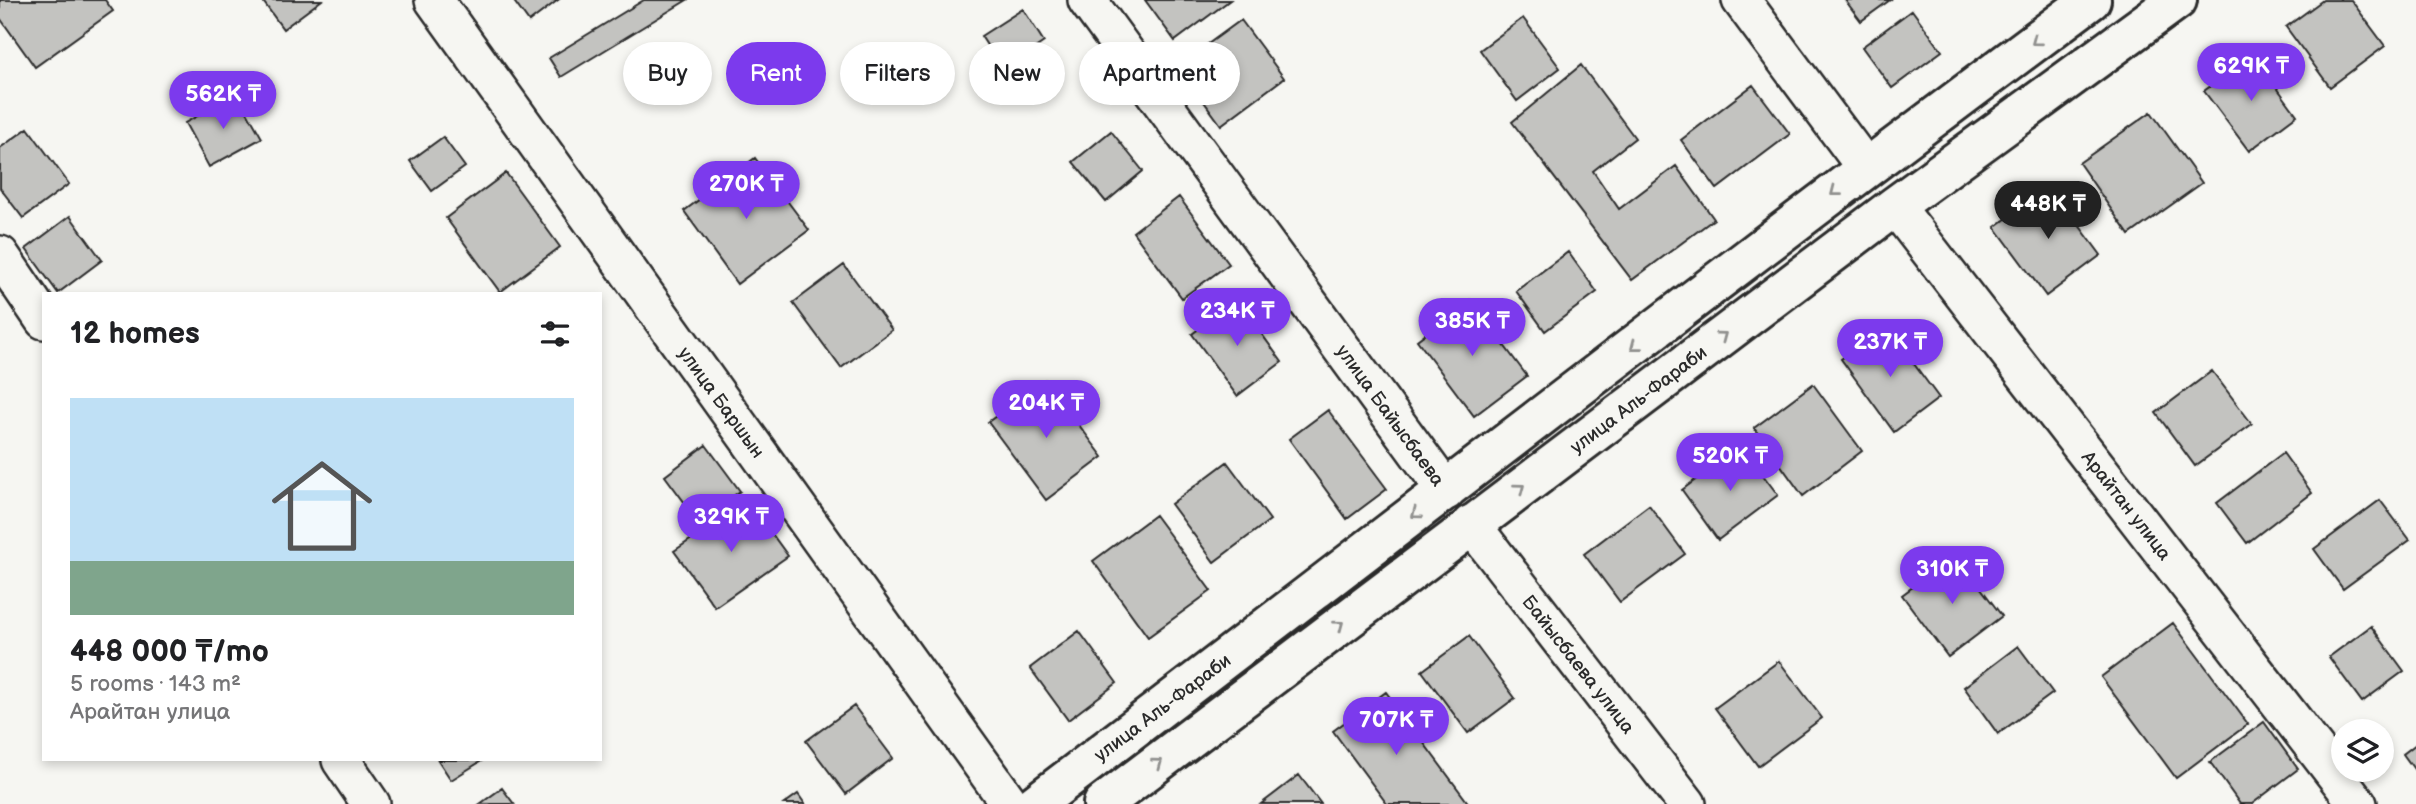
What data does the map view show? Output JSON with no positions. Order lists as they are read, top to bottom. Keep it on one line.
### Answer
{"streets":{"main road":["улица Аль-Фараби"],"street":["улица Баршын","улица Байысбаева","Арайтан улица","Байысбаева улица"]},"crossings":[["улица Аль-Фараби","улица Байысбаева"],["улица Аль-Фараби","Арайтан улица"],["улица Аль-Фараби","Байысбаева улица"]],"page":{"chip":["Buy","Rent","Filters","New","Apartment"],"price":["629K ₸","562K ₸","270K ₸","448K ₸","234K ₸","385K ₸","237K ₸","204K ₸","520K ₸","329K ₸","310K ₸","707K ₸"],"heading":"12 homes","list":[{"name":"448 000 ₸/mo","note":"5 rooms · 143 m² · Арайтан улица"}]}}
